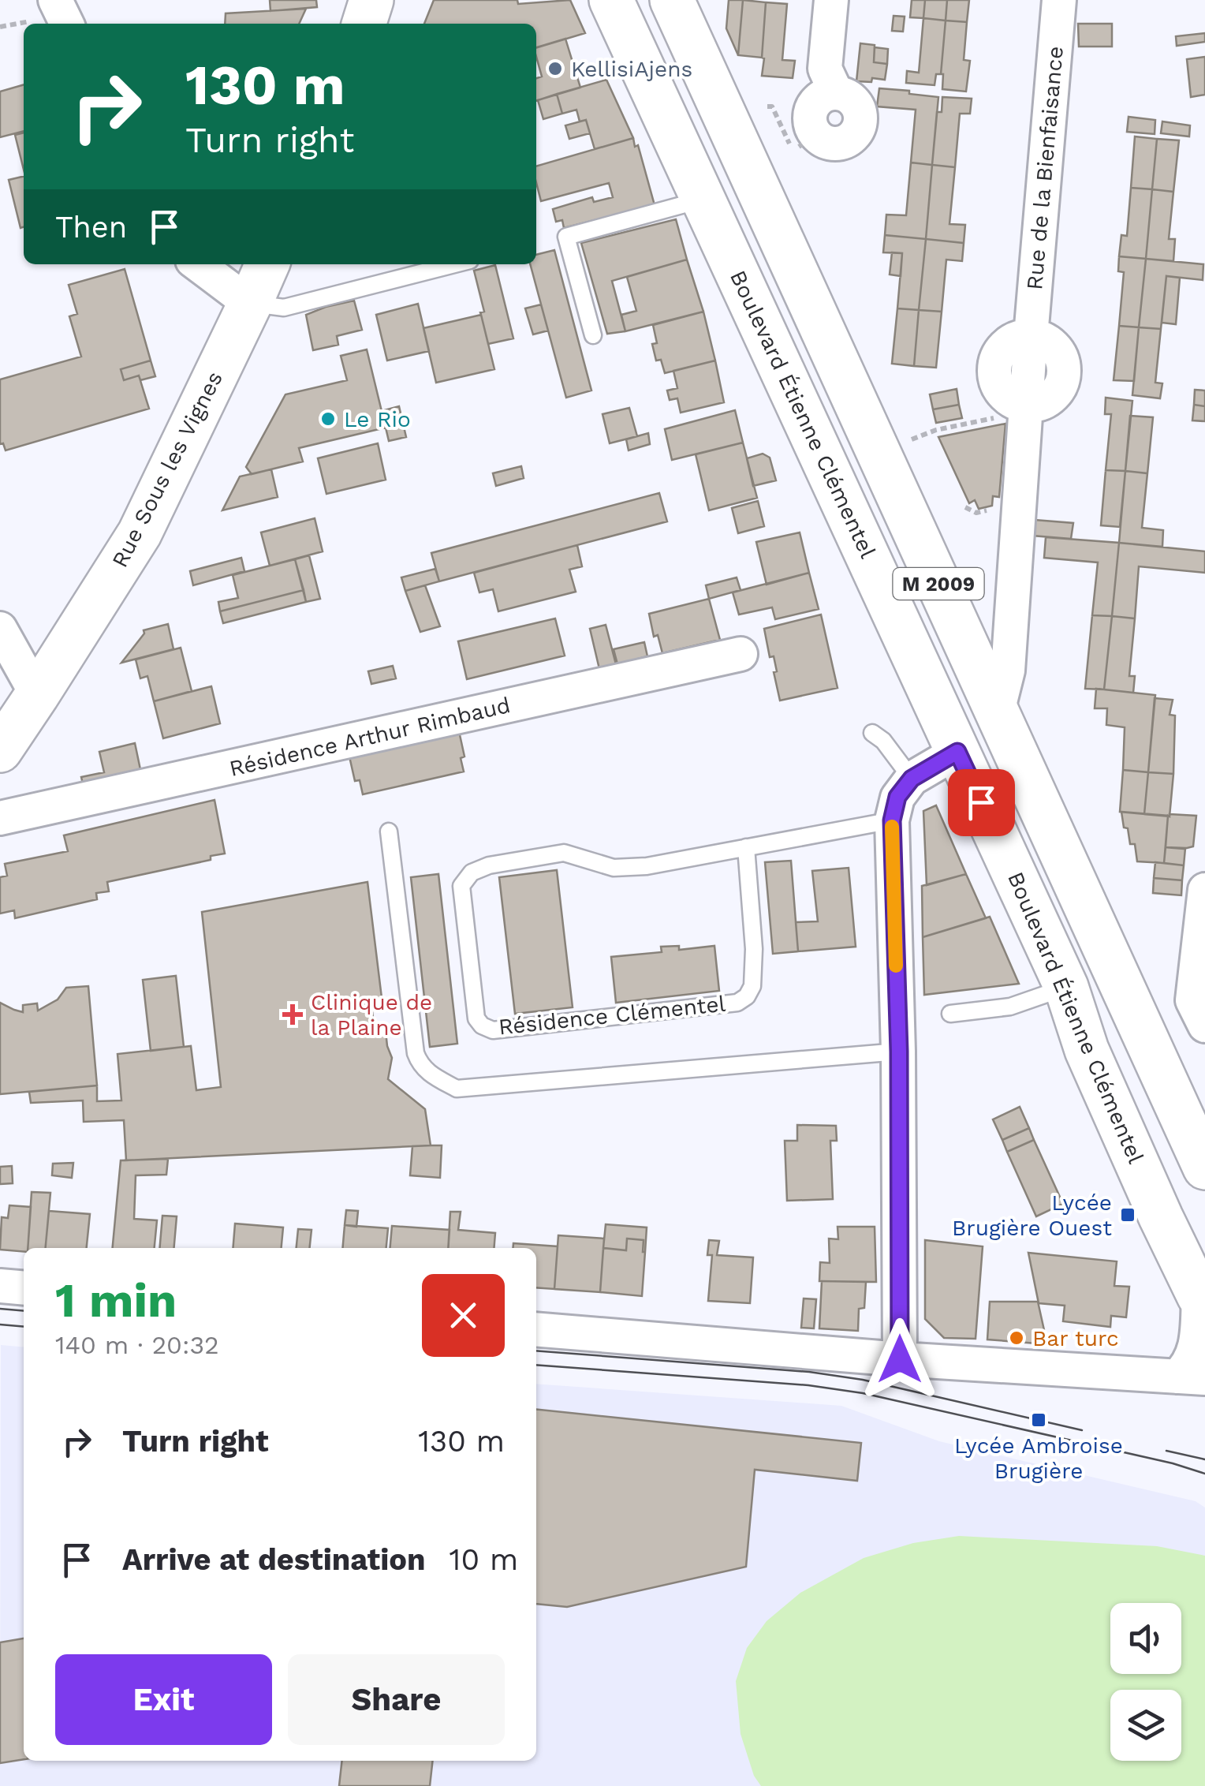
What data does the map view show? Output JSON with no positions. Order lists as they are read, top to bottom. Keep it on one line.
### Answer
{"streets":{"main road":["Boulevard Étienne Clémentel","Rue Sous les Vignes","M 2009"],"street":["Rue de la Bienfaisance","Résidence Arthur Rimbaud"],"lane":["Résidence Clémentel"]},"crossings":[["Rue de la Bienfaisance","M 2009"]],"places":{"other":["KellisiAjens","Le Rio","Bar turc"],"health":["Clinique de la Plaine"],"transit":["Lycée Brugière Ouest","Lycée Ambroise Brugière"]},"page":{"turn":["130 m","Turn right"],"then":"Then","heading":["1 min","140 m · 20:32"],"list":[{"name":"Turn right","value":"130 m"},{"name":"Arrive at destination","value":"10 m"}],"buttons":["Exit","Share"]}}
